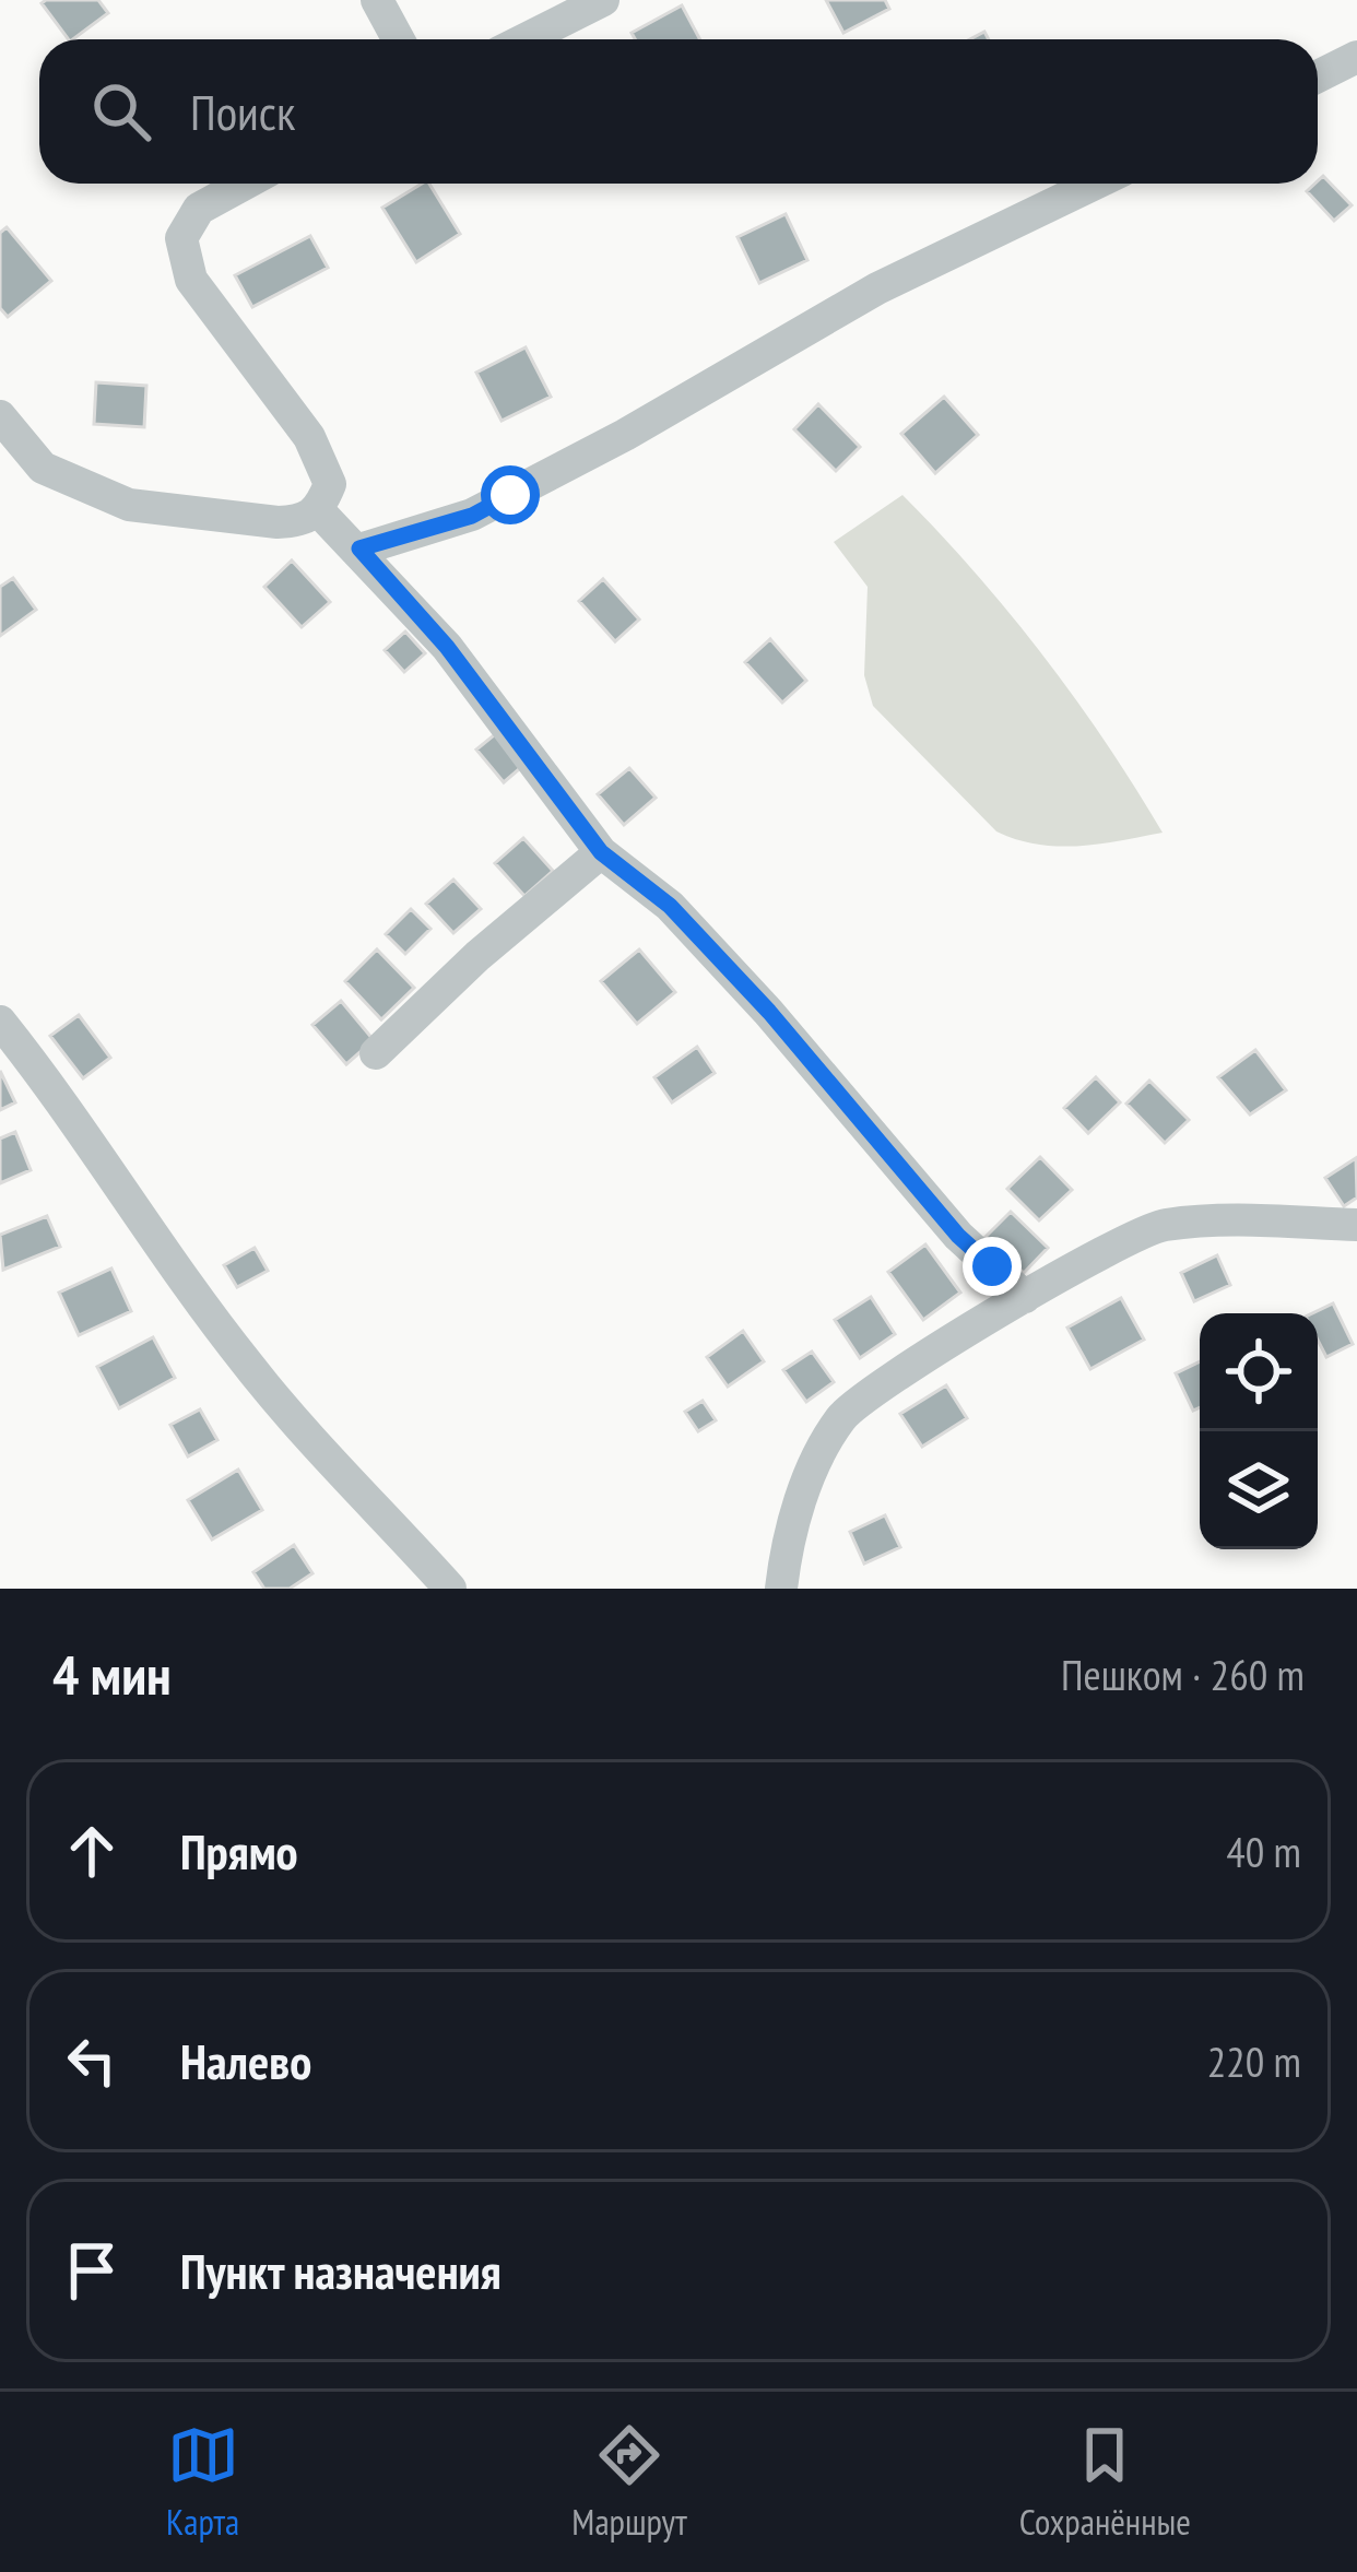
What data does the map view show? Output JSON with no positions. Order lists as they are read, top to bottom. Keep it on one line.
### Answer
{"page":{"search":"Поиск","heading":["4 мин","Пешком · 260 m"],"list":[["Прямо","40 m"],["Налево","220 m"],"Пункт назначения"],"nav":["Карта","Маршрут","Сохранённые"]}}
